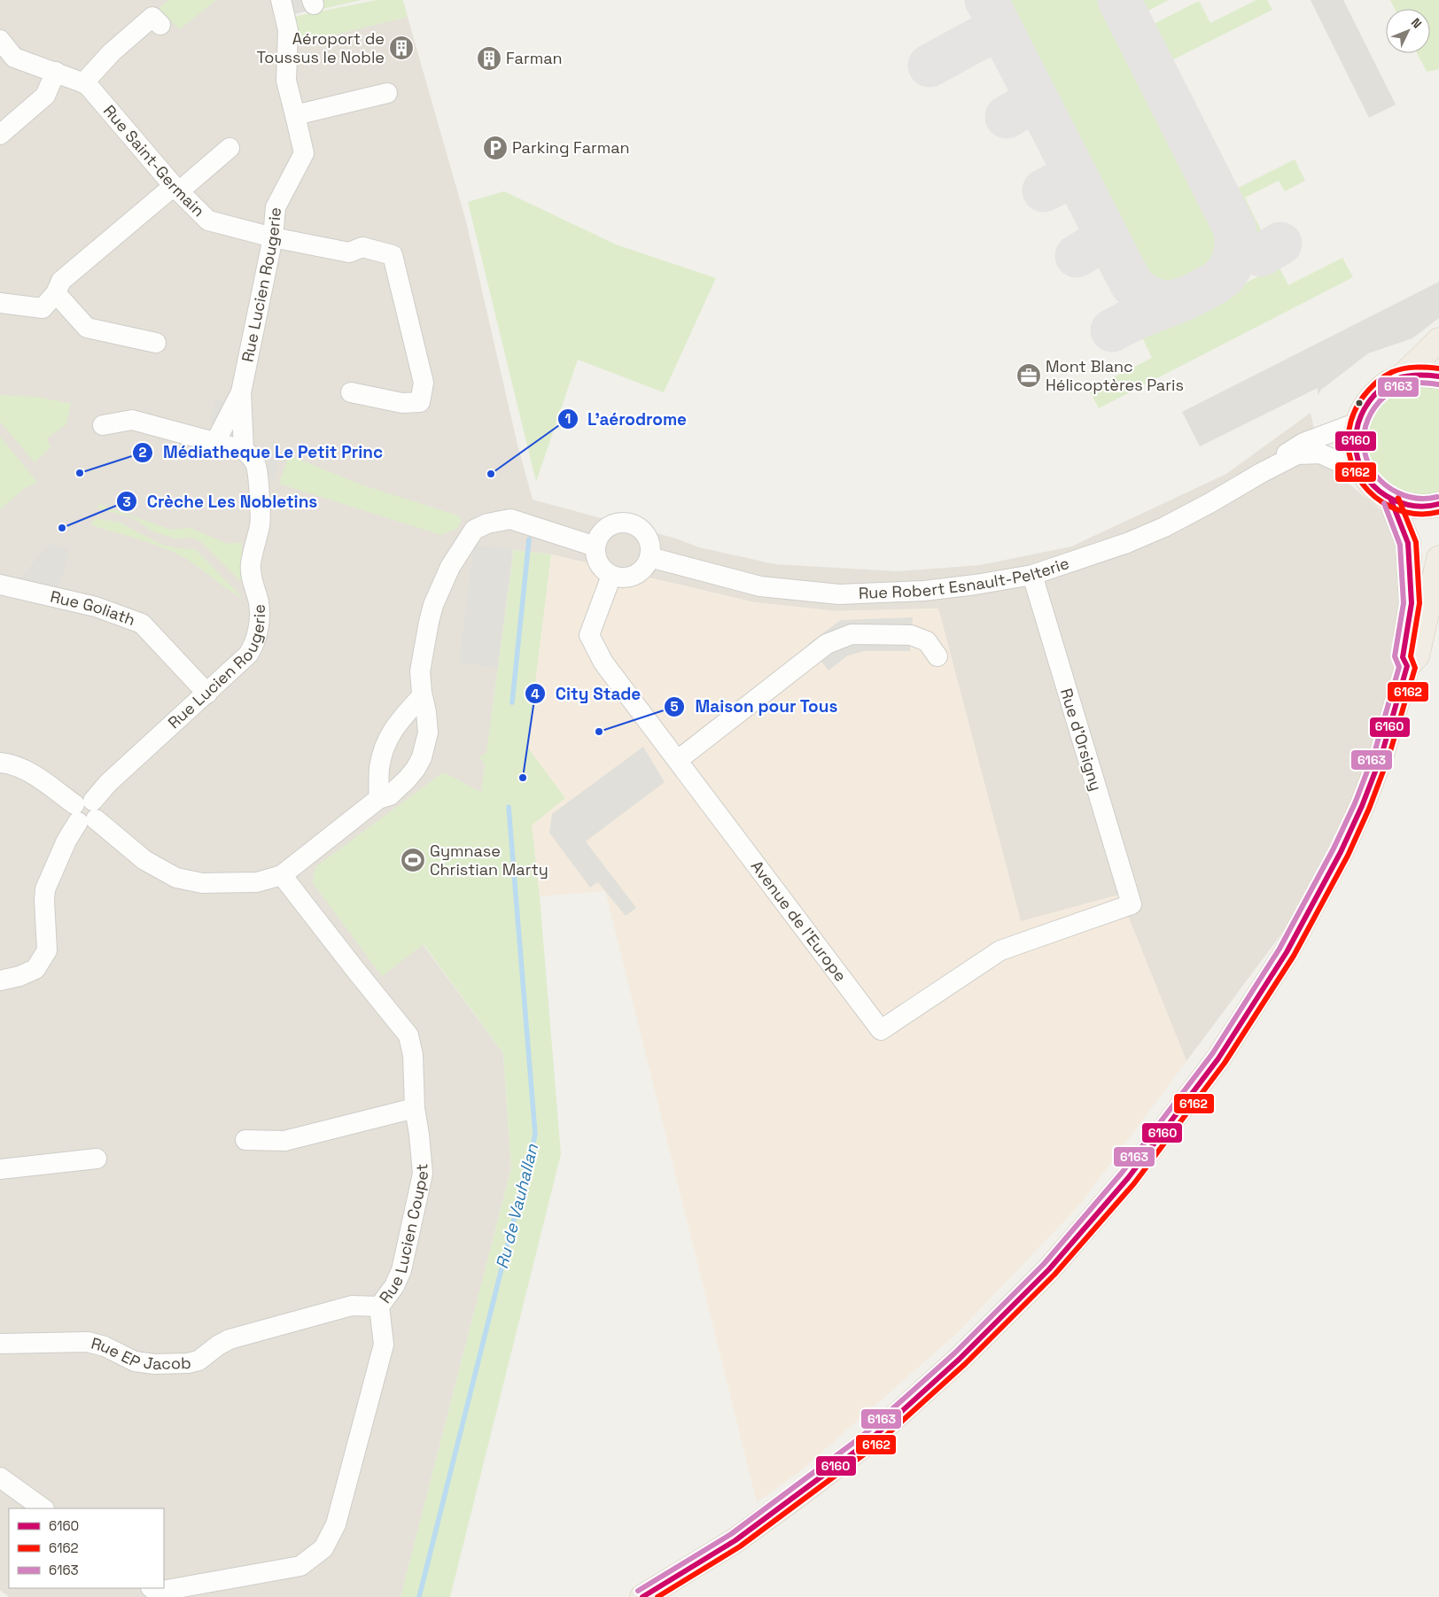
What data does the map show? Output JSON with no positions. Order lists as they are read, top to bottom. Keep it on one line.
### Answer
{"streets":{"street":["Rue Saint-Germain","Rue Lucien Rougerie","Rue Robert Esnault-Pelterie","Rue Goliath","Rue d'Orsigny","Avenue de l'Europe","Rue Lucien Coupet","Rue EP Jacob"]},"crossings":[["Rue Saint-Germain","Rue Lucien Rougerie"],["Rue Lucien Rougerie","Rue Goliath"],["Rue Robert Esnault-Pelterie","Rue d'Orsigny"],["Rue Robert Esnault-Pelterie","Avenue de l'Europe"],["Rue d'Orsigny","Avenue de l'Europe"],["Rue Lucien Coupet","Rue EP Jacob"]],"water":["Ru de Vauhallan"],"places":{"building":["Aéroport de Toussus le Noble","Farman"],"parking":["Parking Farman"],"office":["Mont Blanc Hélicoptères Paris"],"other":["Médiatheque Le Petit Princ","L'aérodrome","Crèche Les Nobletins","Maison pour Tous","City Stade"],"sports":["Gymnase Christian Marty"]},"lines":["transit line 6162","transit line 6160","transit line 6163"],"legend":["6160","6162","6163"],"north":"top right"}
